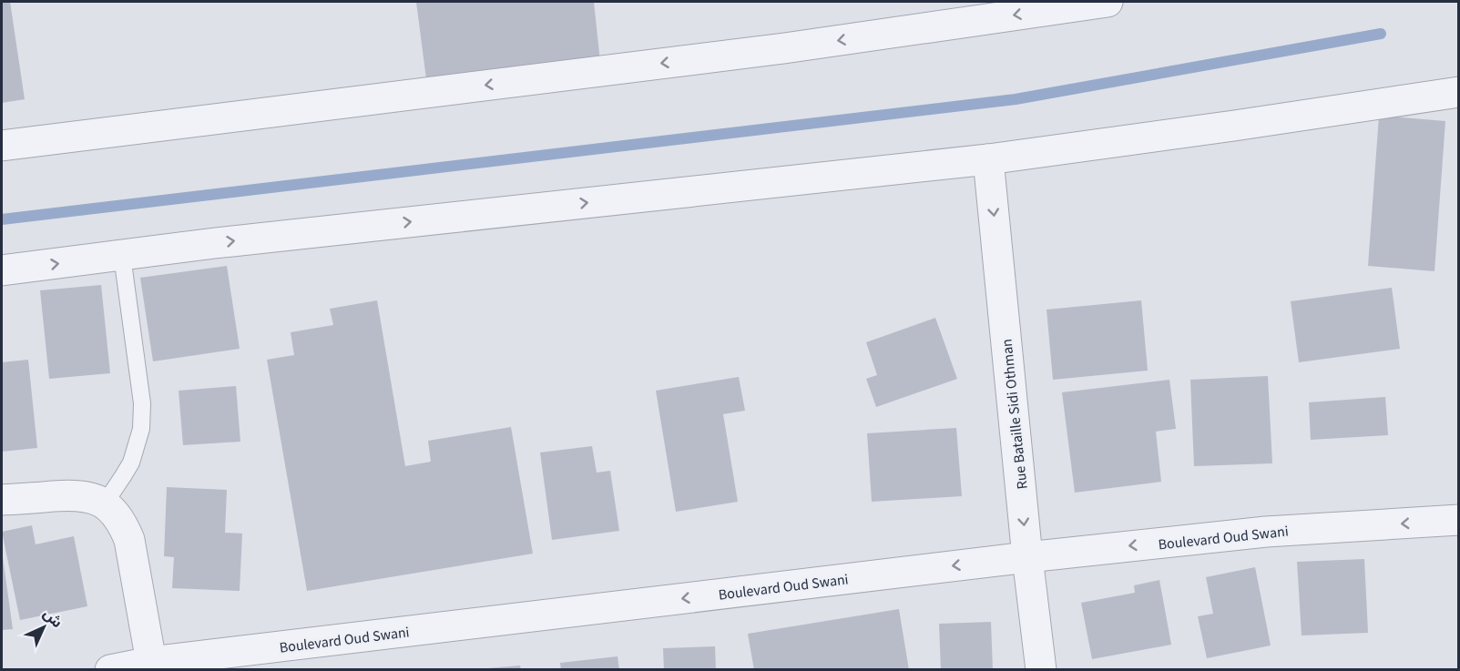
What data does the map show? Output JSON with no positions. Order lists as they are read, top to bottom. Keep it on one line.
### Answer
{"streets":{"street":["Rue Bataille Sidi Othman","Boulevard Oud Swani"]},"crossings":[["Rue Bataille Sidi Othman","Boulevard Oud Swani"]],"one_way":["Rue Bataille Sidi Othman","Boulevard Oud Swani"],"north":"top right"}
